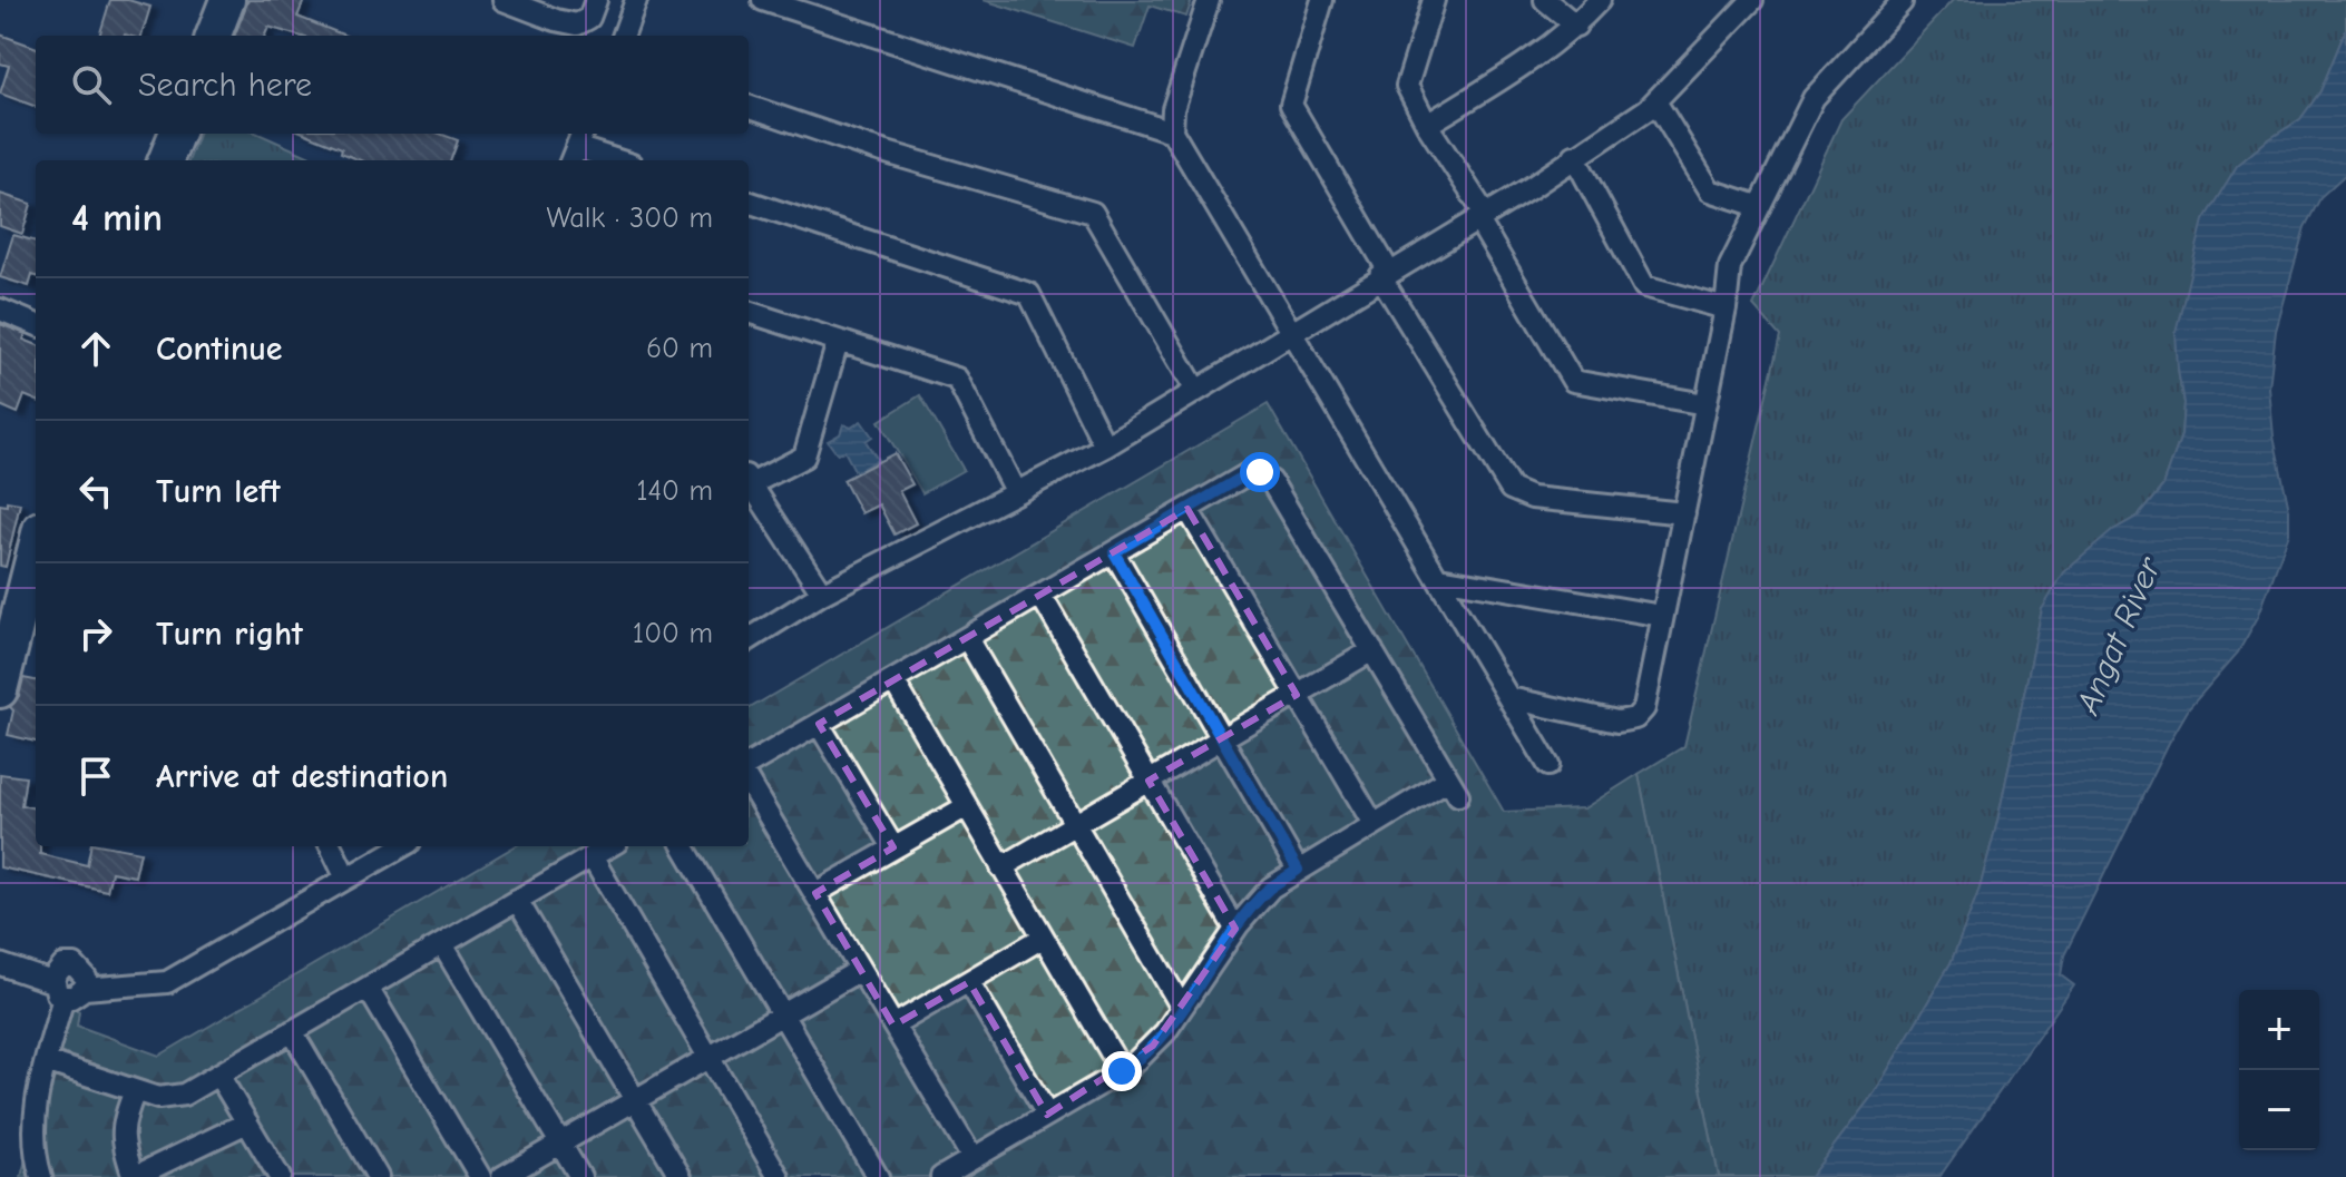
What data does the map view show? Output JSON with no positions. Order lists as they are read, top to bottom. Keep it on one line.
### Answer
{"water":["Angat River"],"page":{"search":"Search here","heading":["4 min","Walk · 300 m"],"list":[["Continue","60 m"],["Turn left","140 m"],["Turn right","100 m"],"Arrive at destination"],"map_buttons":["+","−"]}}
